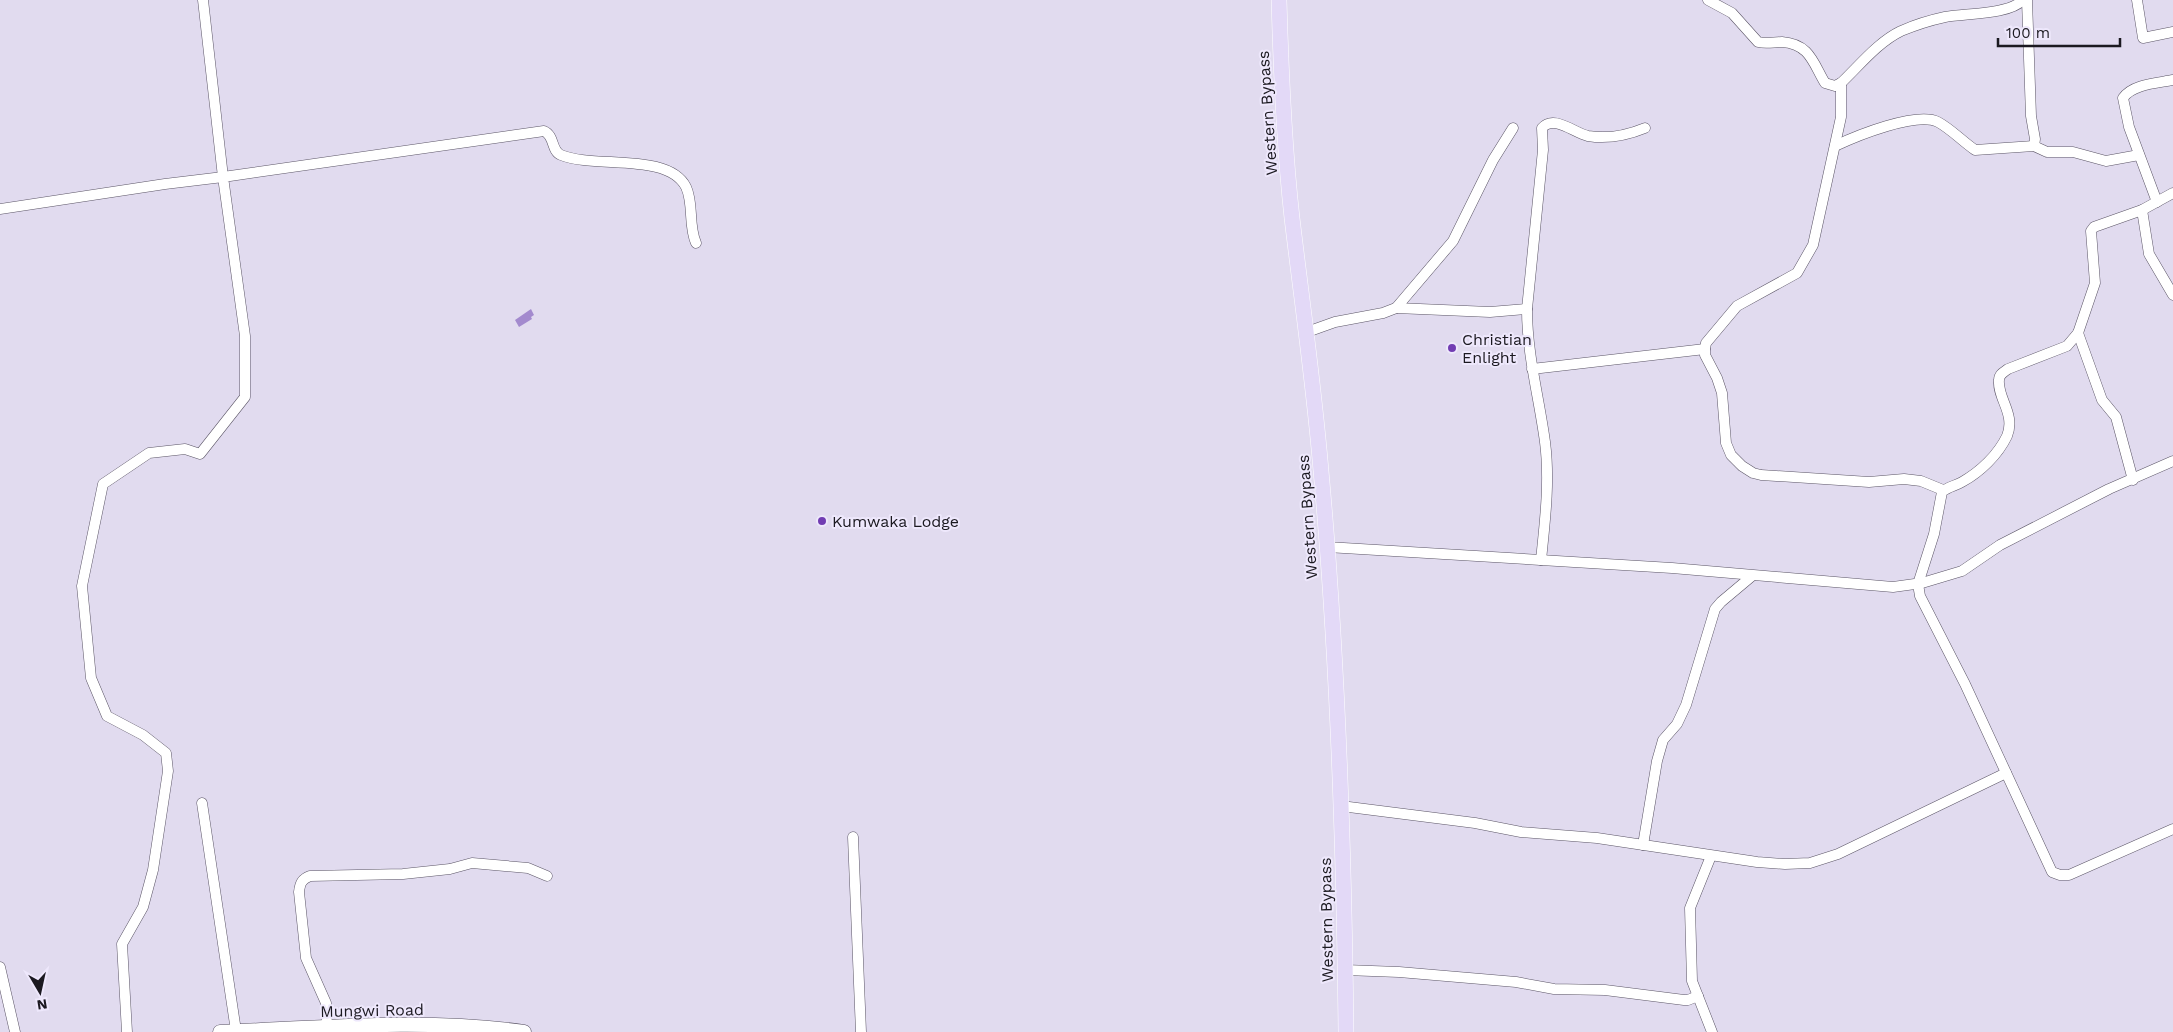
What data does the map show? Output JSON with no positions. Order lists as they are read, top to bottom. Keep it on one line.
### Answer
{"streets":{"main road":["Western Bypass","Mungwi Road"]},"places":["Christian Enlight","Kumwaka Lodge"],"scale_bar":"100 m","north":"bottom"}
